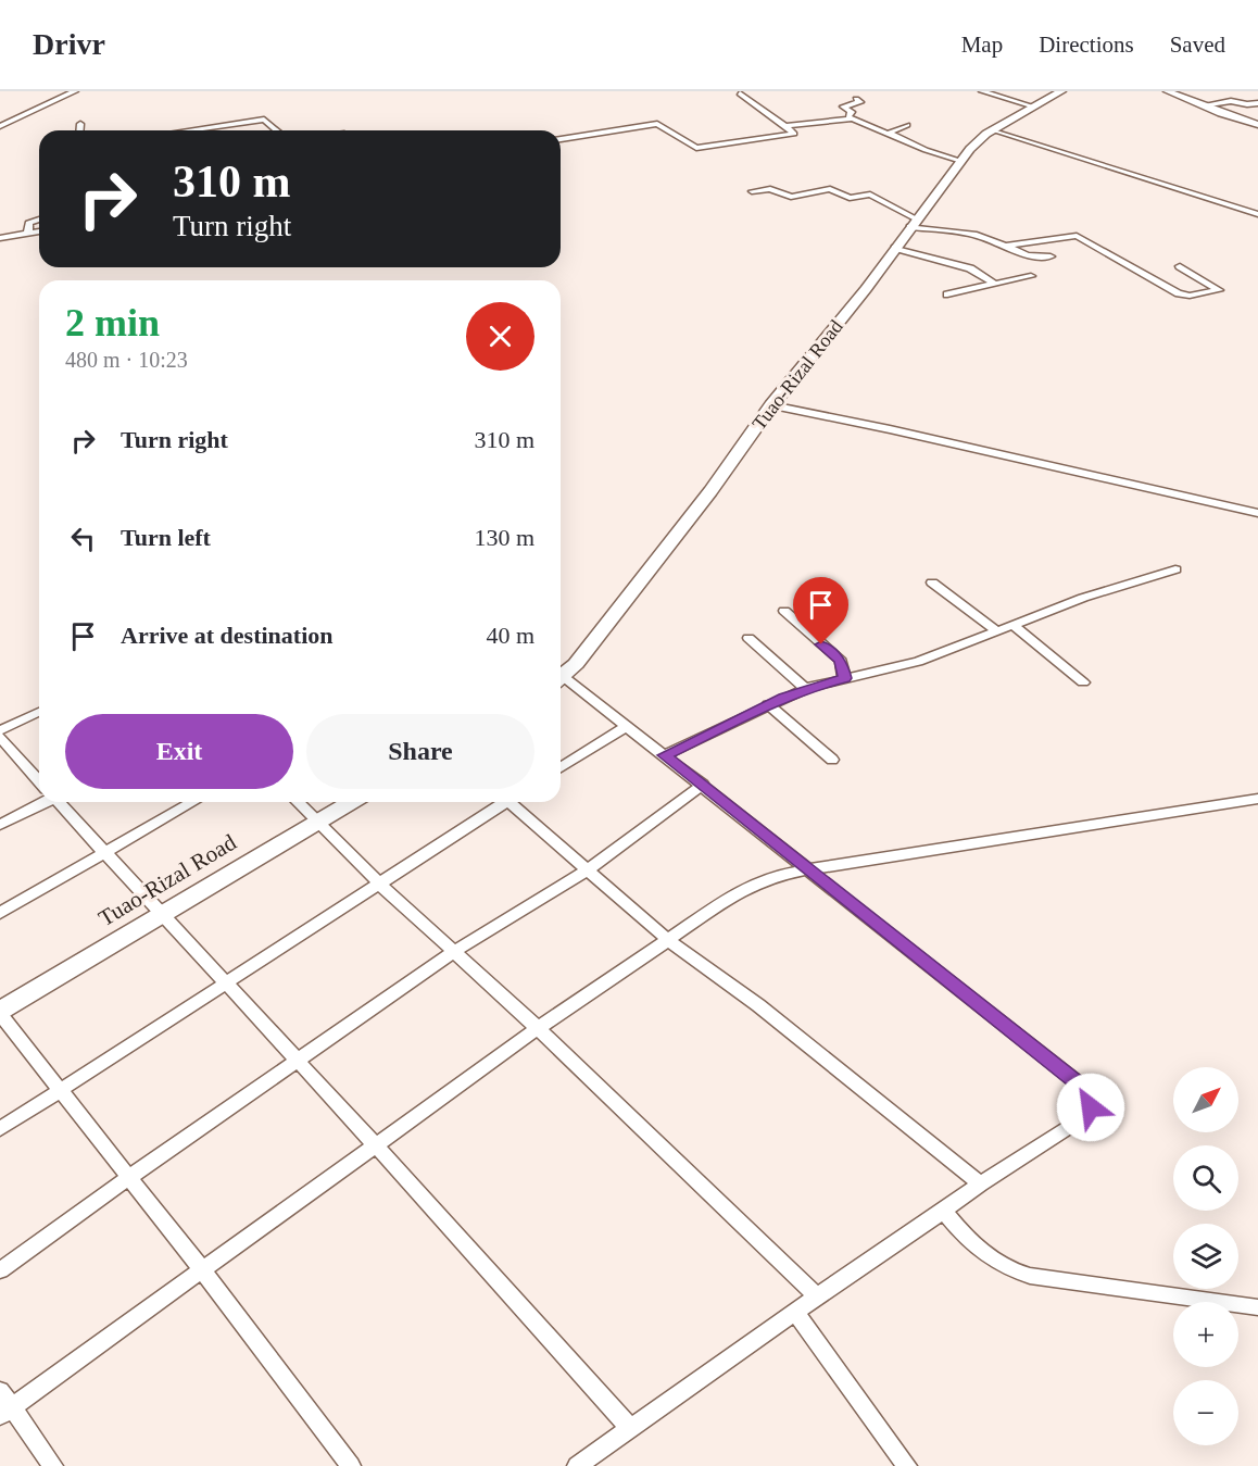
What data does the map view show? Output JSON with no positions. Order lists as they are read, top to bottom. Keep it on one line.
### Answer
{"streets":{"main road":["Tuao-Rizal Road"]},"north":"top right","page":{"header":"Drivr","nav":["Map","Directions","Saved"],"turn":["310 m","Turn right"],"heading":["2 min","480 m · 10:23"],"list":[{"name":"Turn right","value":"310 m"},{"name":"Turn left","value":"130 m"},{"name":"Arrive at destination","value":"40 m"}],"buttons":["Exit","Share"],"map_buttons":["+","−"]}}
